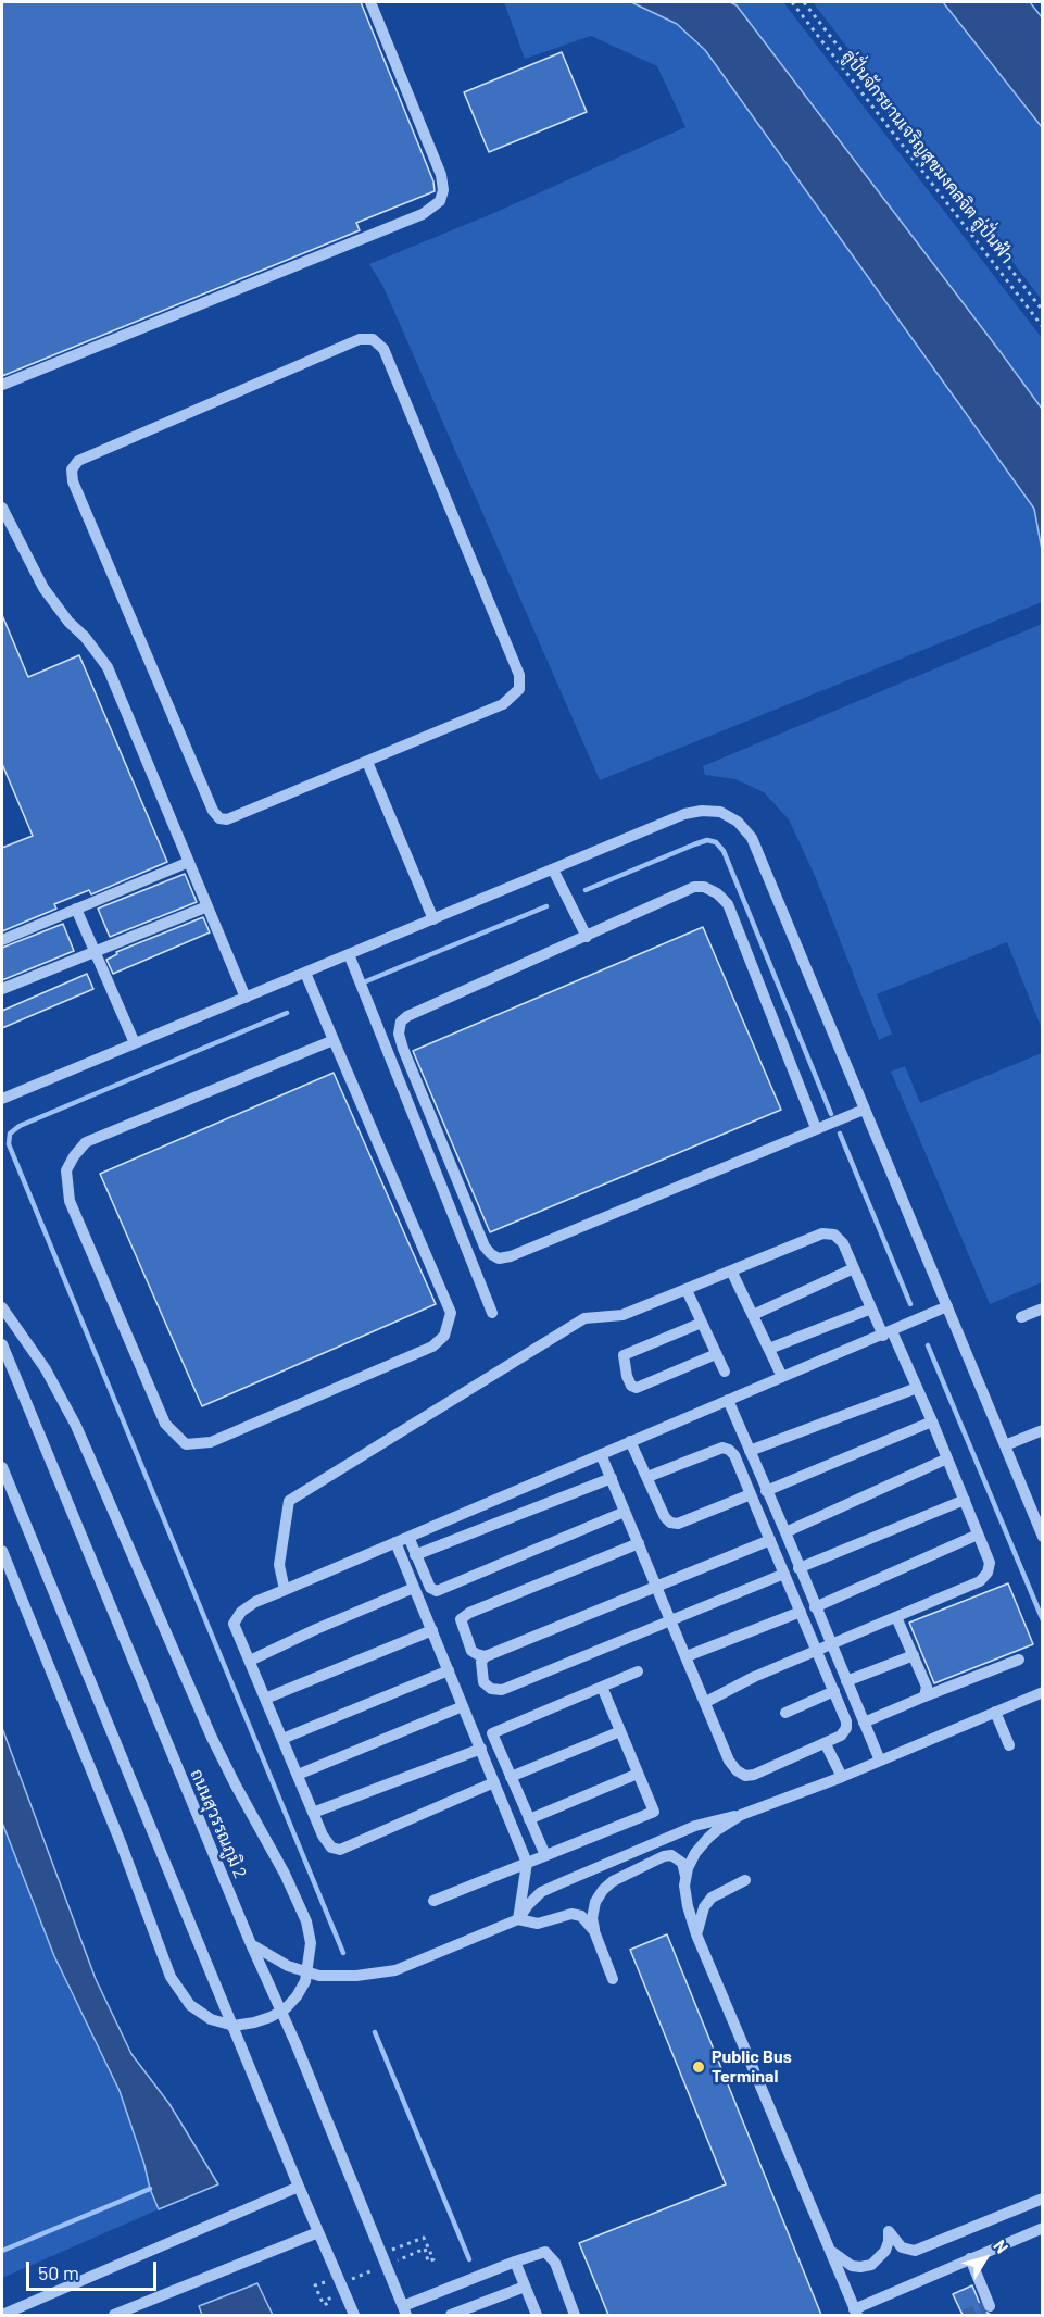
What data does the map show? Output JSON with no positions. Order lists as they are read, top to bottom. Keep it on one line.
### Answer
{"streets":{"street":["ถนนสุวรรณภูมิ 2"],"path":["ลู่ปั่นจักรยานเจริญสุขมงคลจิต ลู่ปั่นฟ้า"]},"places":["Public Bus Terminal"],"scale_bar":"50 m","north":"top right"}
